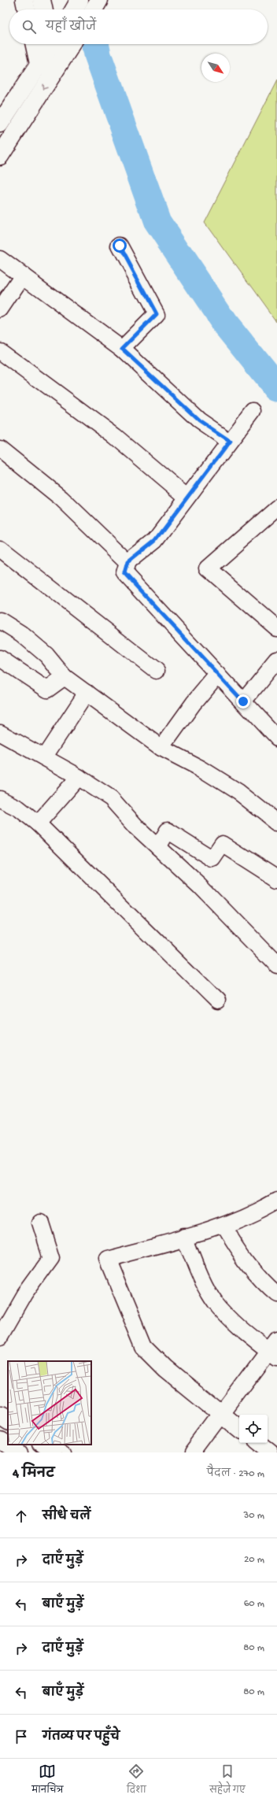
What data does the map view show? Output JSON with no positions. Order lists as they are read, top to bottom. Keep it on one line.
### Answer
{"north":"bottom right","page":{"search":"यहाँ खोजें","heading":["4 मिनट","पैदल · 270 m"],"list":[["सीधे चलें","30 m"],["दाएँ मुड़ें","20 m"],["बाएँ मुड़ें","60 m"],["दाएँ मुड़ें","80 m"],["बाएँ मुड़ें","80 m"],"गंतव्य पर पहुँचे"],"nav":["मानचित्र","दिशा","सहेजे गए"]}}
